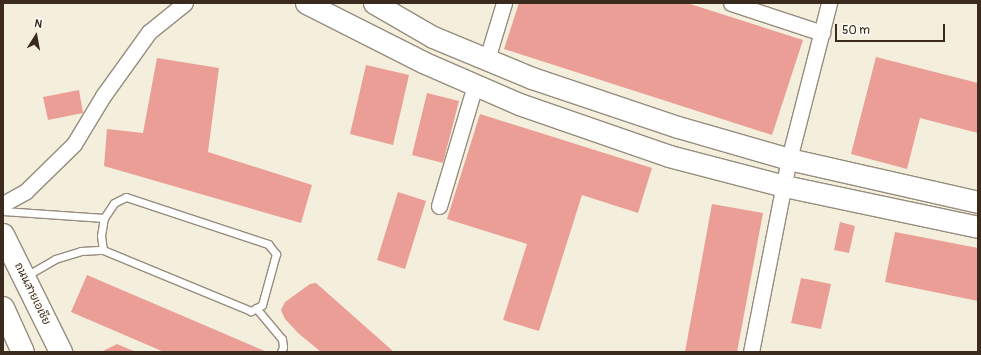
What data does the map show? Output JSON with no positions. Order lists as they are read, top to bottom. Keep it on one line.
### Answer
{"streets":{"highway":["ถนนสายเอเชีย"]},"scale_bar":"50 m","north":"top"}
